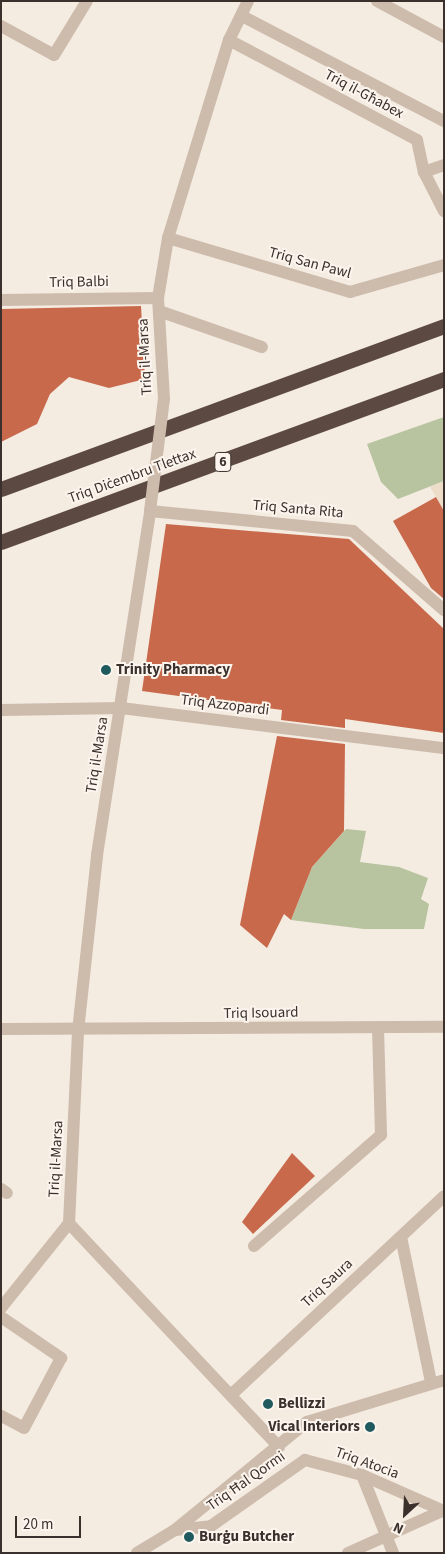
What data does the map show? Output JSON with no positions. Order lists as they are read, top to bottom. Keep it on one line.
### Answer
{"streets":{"highway":["6","Triq Diċembru Tlettax"],"street":["Triq il-Għabex","Triq San Pawl","Triq Balbi","Triq il-Marsa","Triq Santa Rita","Triq Azzopardi","Triq Isouard","Triq Saura","Triq Atocia","Triq Ħal Qormi"]},"crossings":[["Triq il-Għabex","Triq il-Marsa"],["Triq San Pawl","Triq il-Marsa"],["Triq Balbi","Triq il-Marsa"],["Triq il-Marsa","Triq Santa Rita"],["Triq il-Marsa","Triq Azzopardi"],["Triq il-Marsa","Triq Isouard"],["Triq Atocia","Triq Ħal Qormi"]],"places":["Trinity Pharmacy","Bellizzi","Vical Interiors","Burġu Butcher"],"scale_bar":"20 m","north":"bottom left"}
